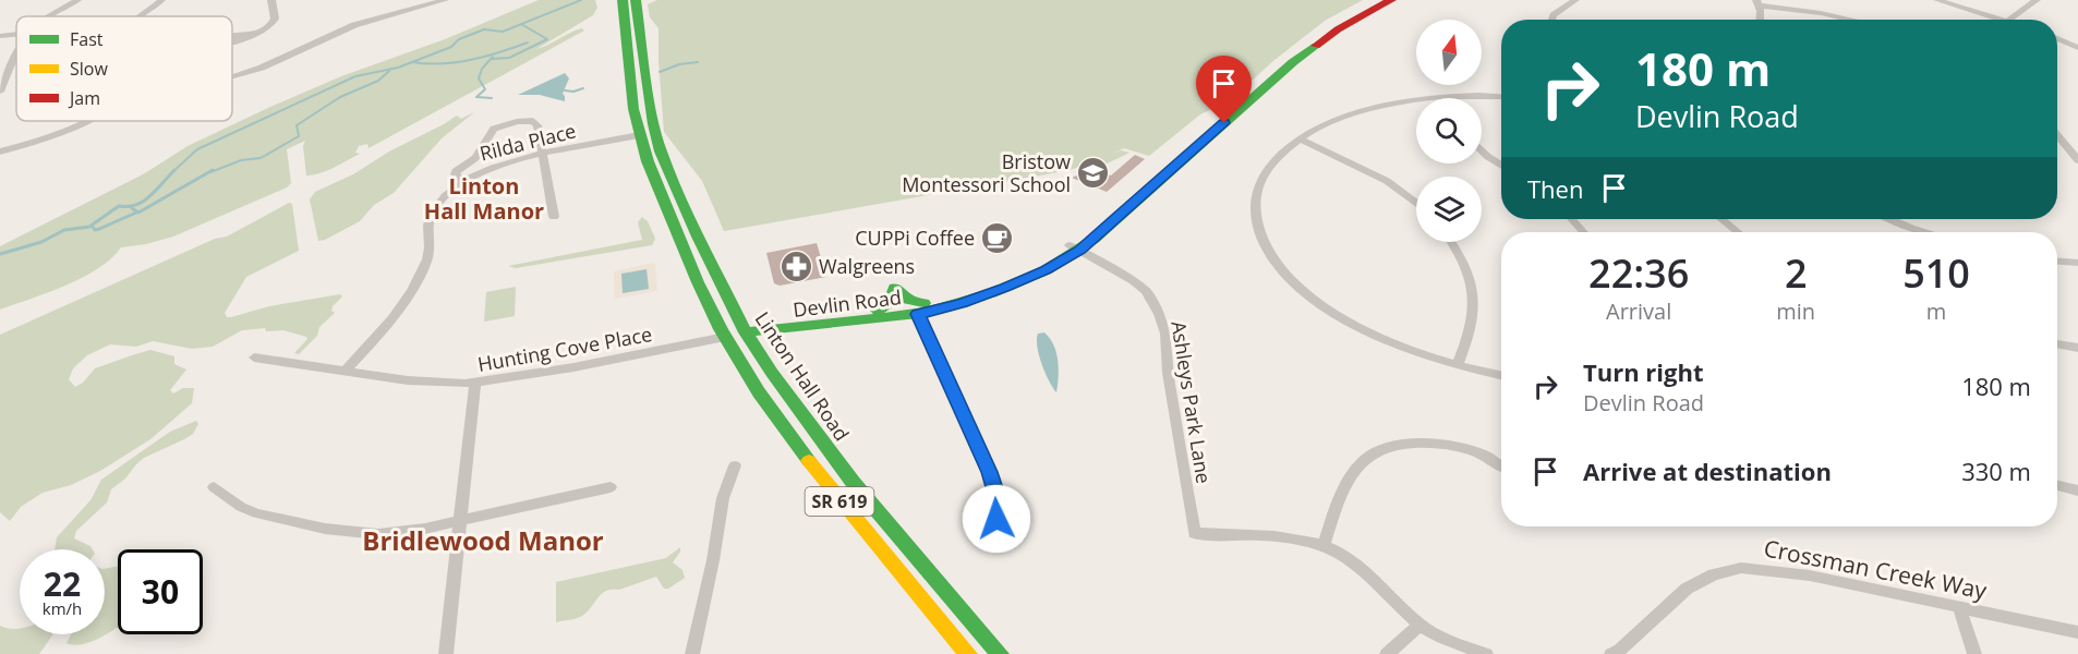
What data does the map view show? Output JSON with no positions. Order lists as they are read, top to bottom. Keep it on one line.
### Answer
{"streets":{"main road":["Devlin Road","Linton Hall Road","SR 619"],"street":["Rilda Place","Hunting Cove Place","Ashleys Park Lane","Crossman Creek Way"]},"crossings":[["Rilda Place","Hunting Cove Place"],["Rilda Place","Linton Hall Road"],["Devlin Road","Hunting Cove Place"],["Devlin Road","Linton Hall Road"],["Devlin Road","Ashleys Park Lane"],["Hunting Cove Place","Linton Hall Road"]],"districts":["Linton Hall Manor","Bridlewood Manor"],"places":{"school or university":["Bristow Montessori School"],"cafe":["CUPPi Coffee"],"pharmacy":["Walgreens"]},"legend":["Fast","Slow","Jam"],"north":"top","page":{"turn":["180 m","Devlin Road"],"then":"Then","eta":["22:36","Arrival","2","min","510","m"],"list":[{"name":"Turn right","note":"Devlin Road","value":"180 m"},{"name":"Arrive at destination","value":"330 m"}],"speed":"22 km/h","limit":"30"}}
